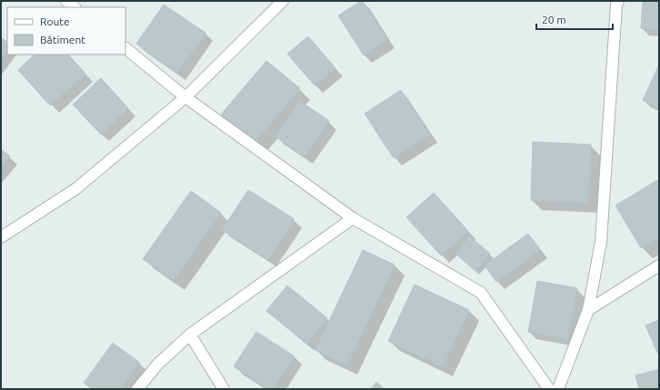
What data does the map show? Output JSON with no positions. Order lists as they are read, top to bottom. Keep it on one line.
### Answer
{"legend":["Route","Bâtiment"],"scale_bar":"20 m"}
